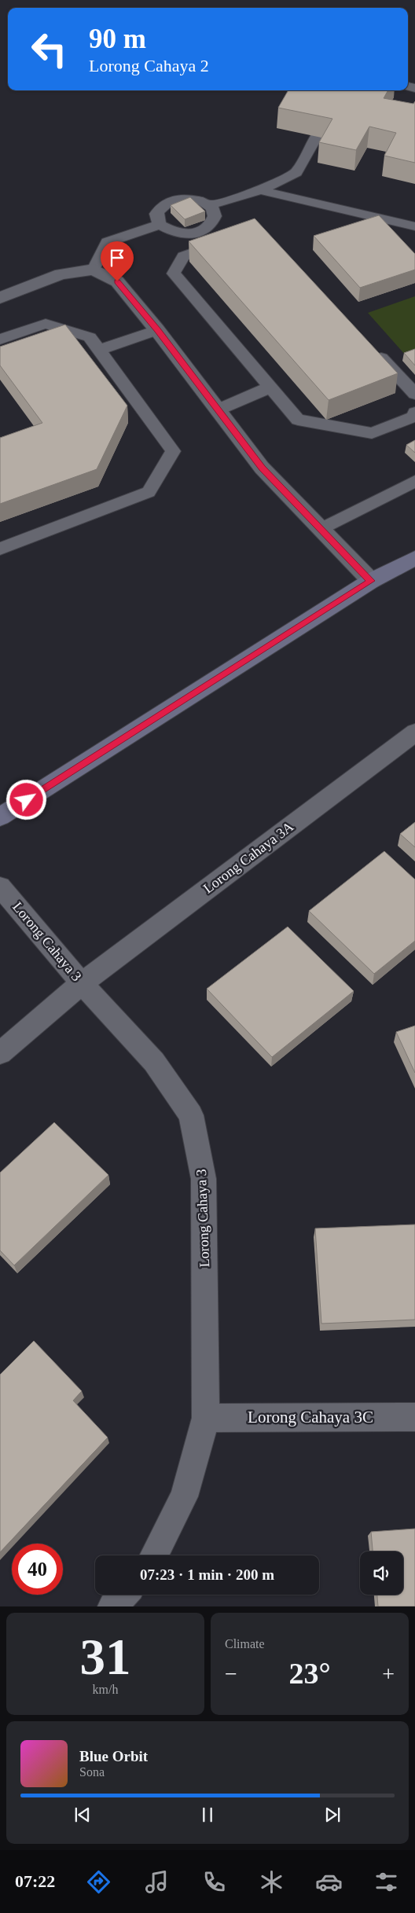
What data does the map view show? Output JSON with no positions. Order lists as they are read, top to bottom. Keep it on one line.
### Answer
{"streets":{"street":["Lorong Cahaya 3A","Lorong Cahaya 3","Lorong Cahaya 3C"]},"crossings":[["Lorong Cahaya 3A","Lorong Cahaya 3"],["Lorong Cahaya 3","Lorong Cahaya 3C"]],"page":{"turn":["90 m","Lorong Cahaya 2"],"limit":"40","trip":"07:23 · 1 min · 200 m","tile":[["31","km/h"],"Climate"],"heat":["−","23°","+"],"song":["Blue Orbit","Sona"],"tabs":"07:22"}}
